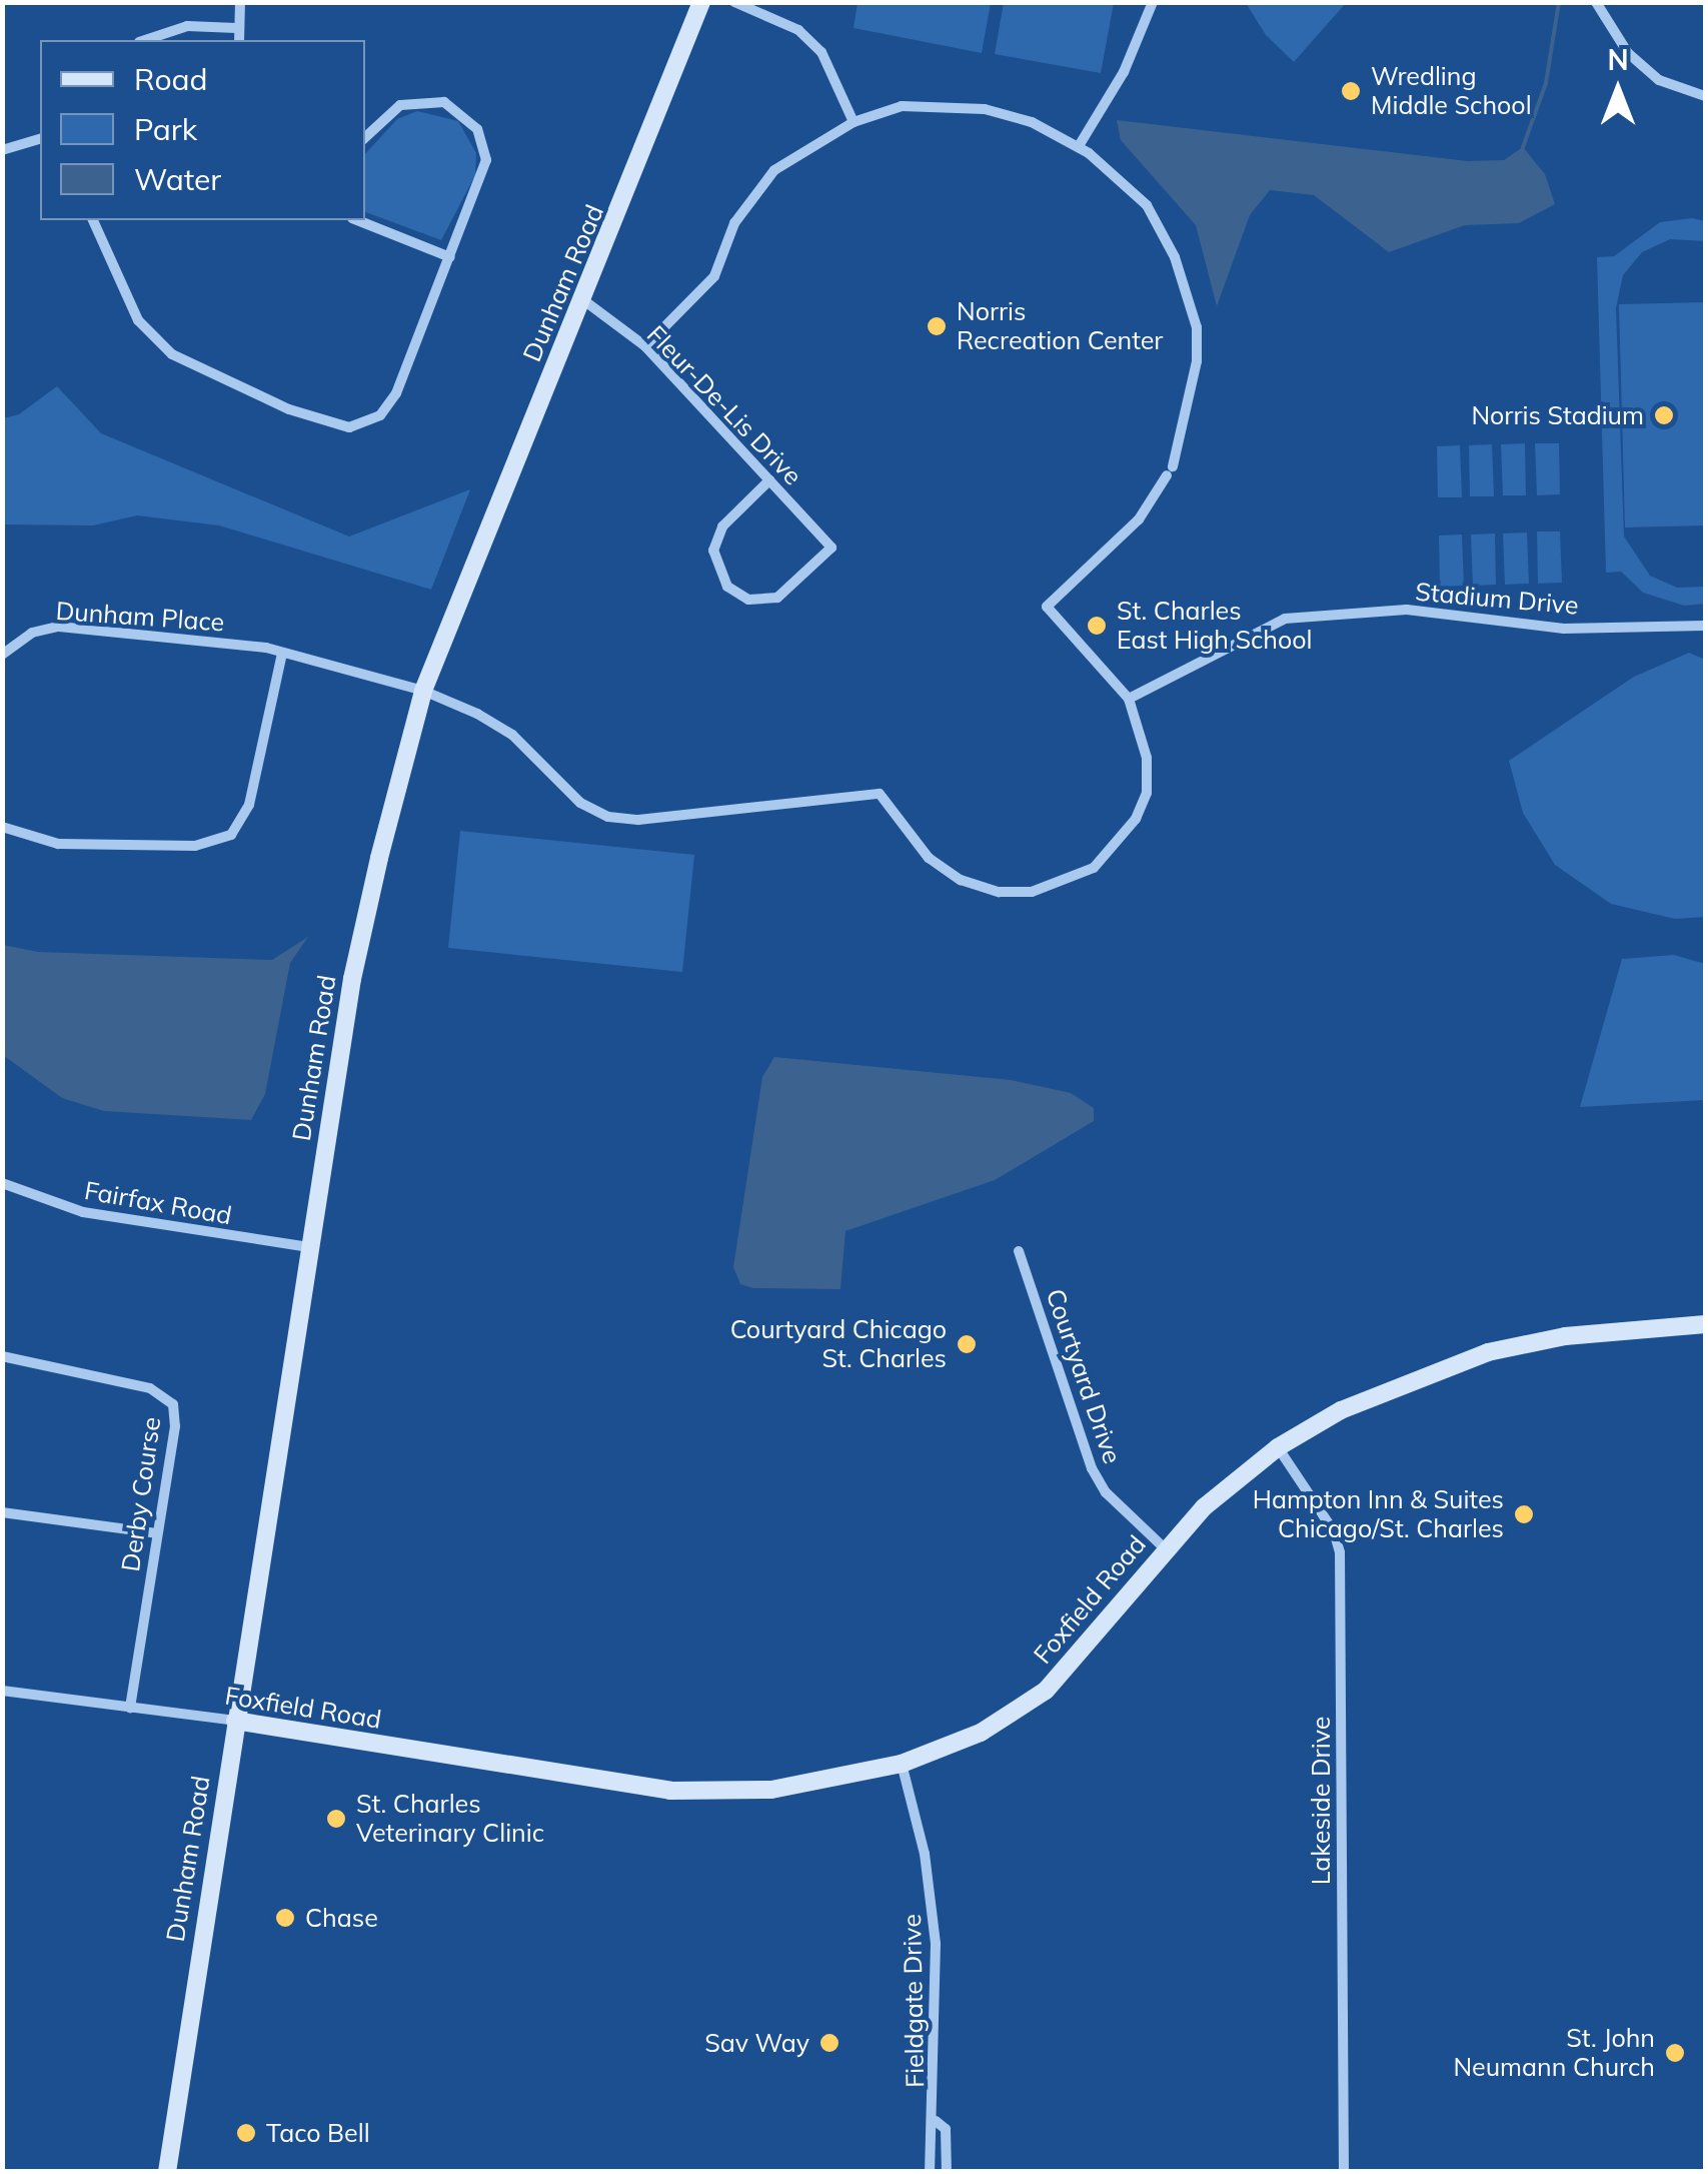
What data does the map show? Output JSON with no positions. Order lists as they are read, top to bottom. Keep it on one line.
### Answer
{"streets":{"street":["Dunham Road","Fleur-De-Lis Drive","Stadium Drive","Dunham Place","Fairfax Road","Courtyard Drive","Derby Course","Foxfield Road","Lakeside Drive","Fieldgate Drive"]},"crossings":[["Dunham Road","Fleur-De-Lis Drive"],["Dunham Road","Dunham Place"],["Dunham Road","Fairfax Road"],["Dunham Road","Foxfield Road"],["Stadium Drive","Dunham Place"],["Courtyard Drive","Foxfield Road"],["Derby Course","Foxfield Road"],["Foxfield Road","Lakeside Drive"],["Foxfield Road","Fieldgate Drive"]],"places":["Wredling Middle School","Norris Recreation Center","Norris Stadium","St. Charles East High School","Courtyard Chicago St. Charles","Hampton Inn & Suites Chicago/St. Charles","St. Charles Veterinary Clinic","Chase","Sav Way","St. John Neumann Church","Taco Bell"],"legend":["Road","Park","Water"],"north":"top"}
